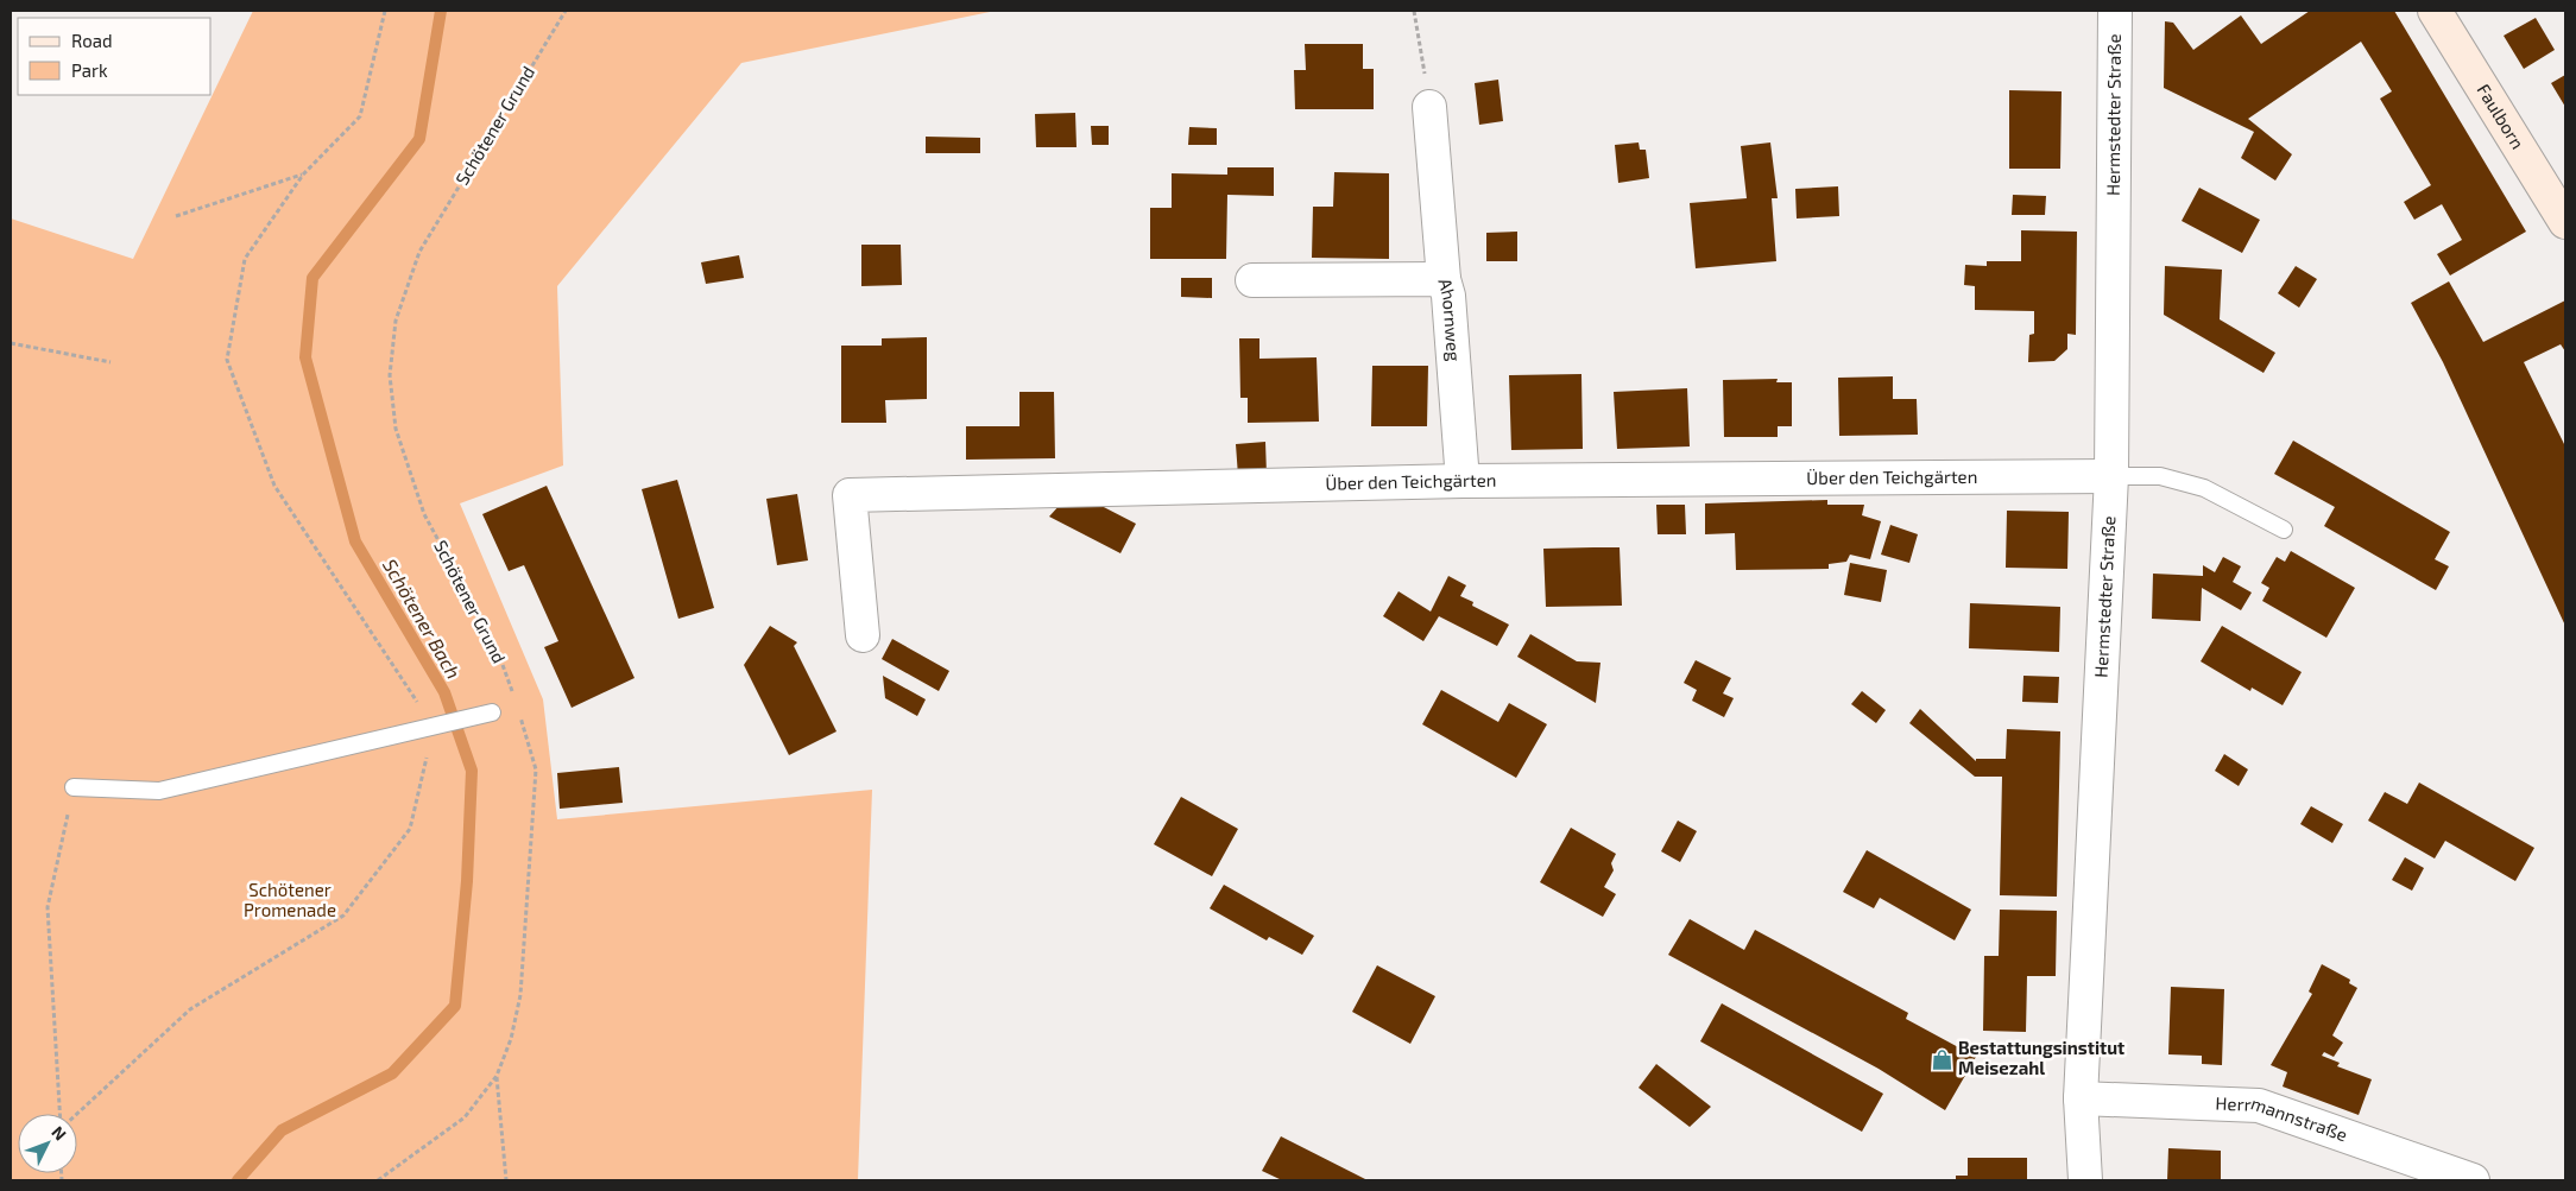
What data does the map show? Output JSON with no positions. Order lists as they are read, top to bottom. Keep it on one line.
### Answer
{"streets":{"street":["Hermstedter Straße","Faulborn","Ahornweg","Über den Teichgärten","Herrmannstraße"],"path":["Schötener Grund"]},"crossings":[["Hermstedter Straße","Über den Teichgärten"],["Hermstedter Straße","Herrmannstraße"],["Ahornweg","Über den Teichgärten"]],"water":["Schötener Bach"],"parks":["Schötener Promenade"],"places":{"shop":["Bestattungsinstitut Meisezahl"]},"legend":["Road","Park"],"north":"top right"}
